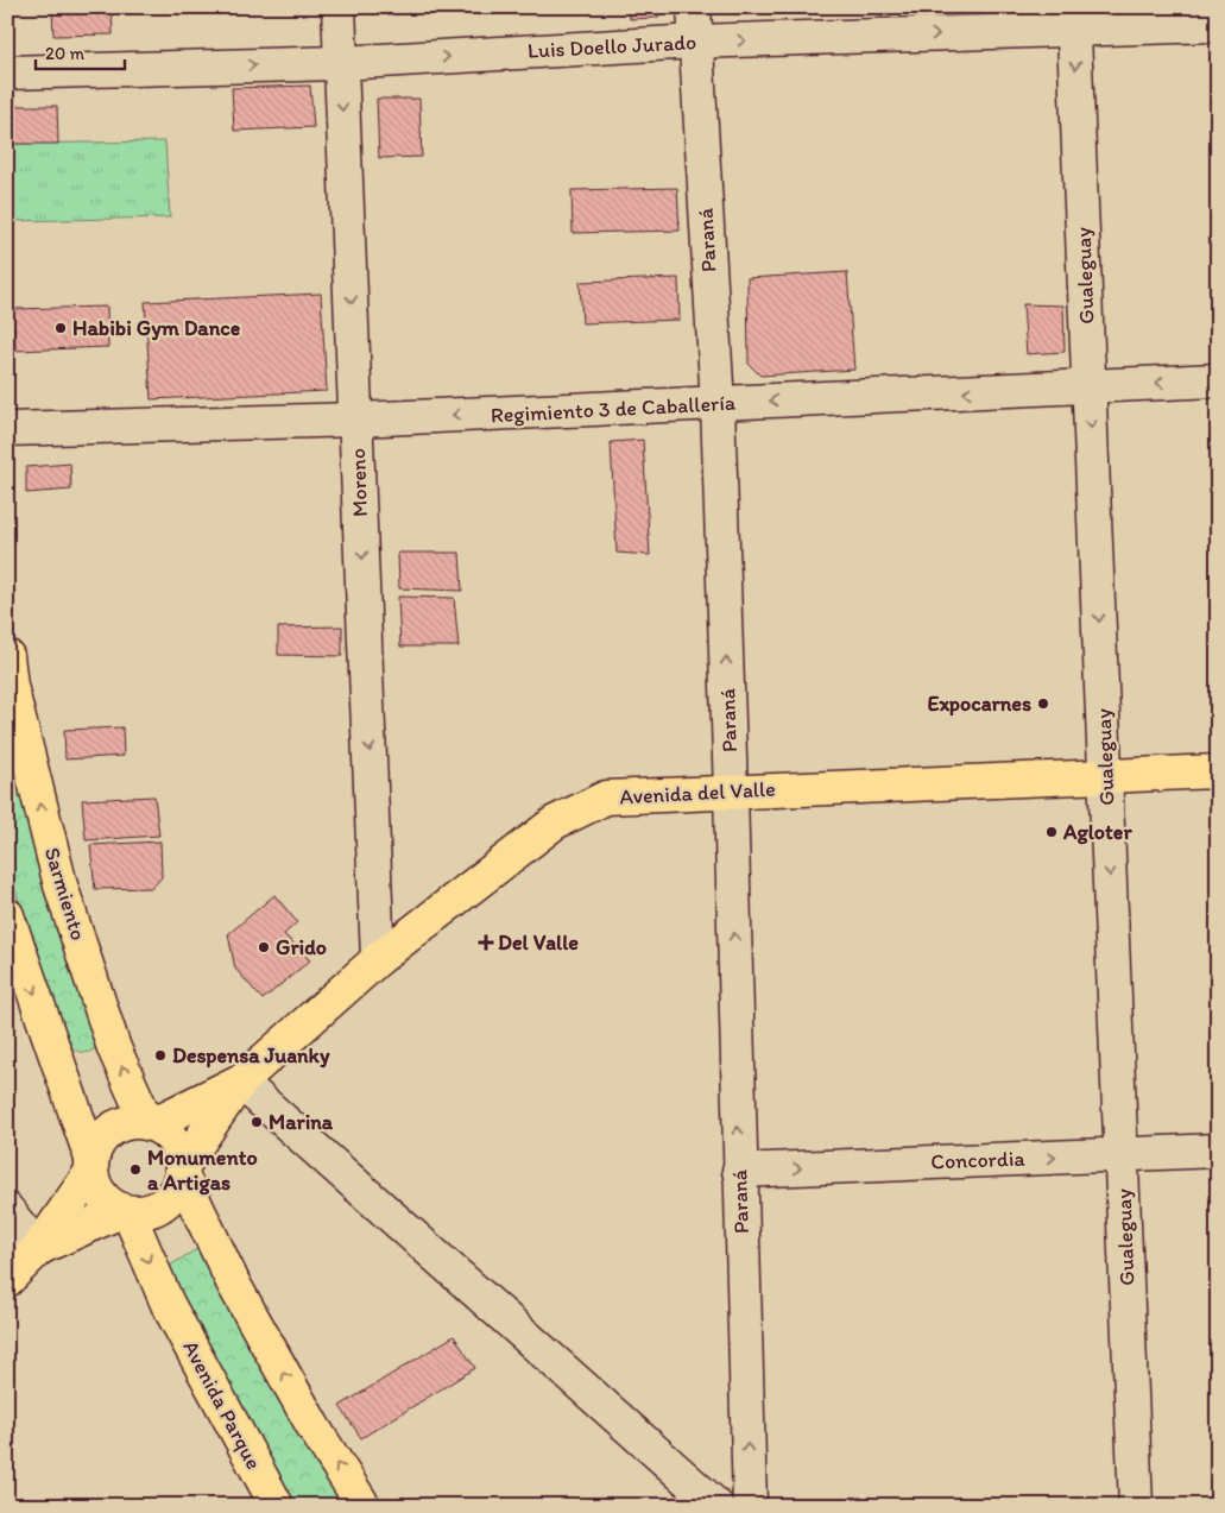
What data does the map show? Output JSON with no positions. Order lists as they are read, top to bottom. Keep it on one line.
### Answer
{"streets":{"main road":["Avenida del Valle","Sarmiento","Avenida Parque"],"street":["Luis Doello Jurado","Paraná","Gualeguay","Regimiento 3 de Caballería","Moreno","Concordia"]},"crossings":[["Luis Doello Jurado","Paraná"],["Luis Doello Jurado","Gualeguay"],["Luis Doello Jurado","Moreno"],["Paraná","Regimiento 3 de Caballería"],["Paraná","Avenida del Valle"],["Paraná","Concordia"],["Gualeguay","Regimiento 3 de Caballería"],["Gualeguay","Avenida del Valle"],["Gualeguay","Concordia"],["Regimiento 3 de Caballería","Moreno"],["Moreno","Avenida del Valle"],["Sarmiento","Avenida Parque"]],"one_way":["Luis Doello Jurado","Paraná","Gualeguay","Regimiento 3 de Caballería","Moreno","Concordia"],"places":{"other":["Habibi Gym Dance","Expocarnes","Agloter","Grido","Despensa Juanky","Marina","Monumento a Artigas"],"health":["Del Valle"]},"scale_bar":"20 m"}
